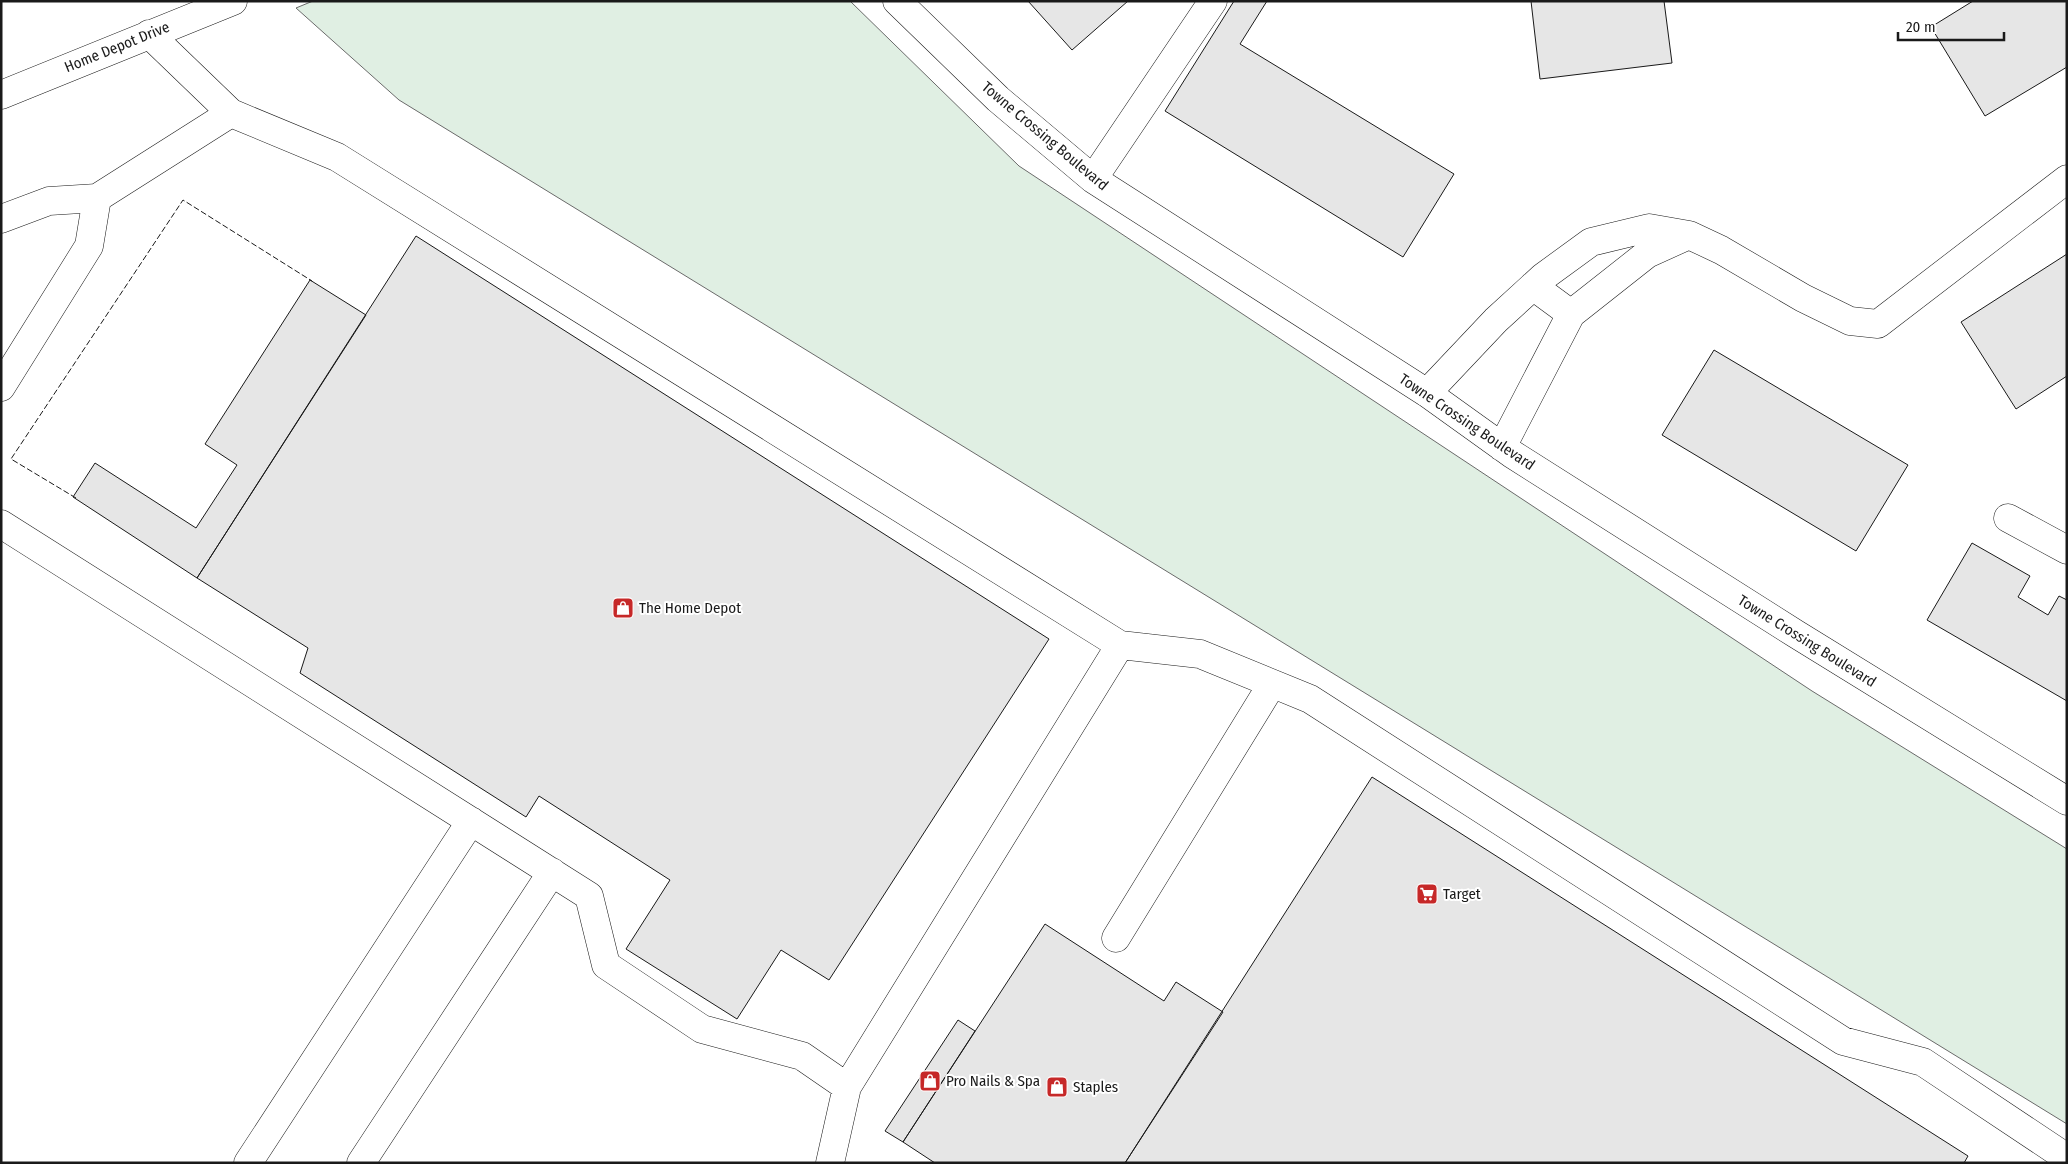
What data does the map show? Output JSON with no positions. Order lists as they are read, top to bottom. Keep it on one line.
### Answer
{"streets":{"street":["Home Depot Drive","Towne Crossing Boulevard"]},"places":{"shop":["The Home Depot","Pro Nails & Spa","Staples"],"supermarket":["Target"]},"scale_bar":"20 m"}
